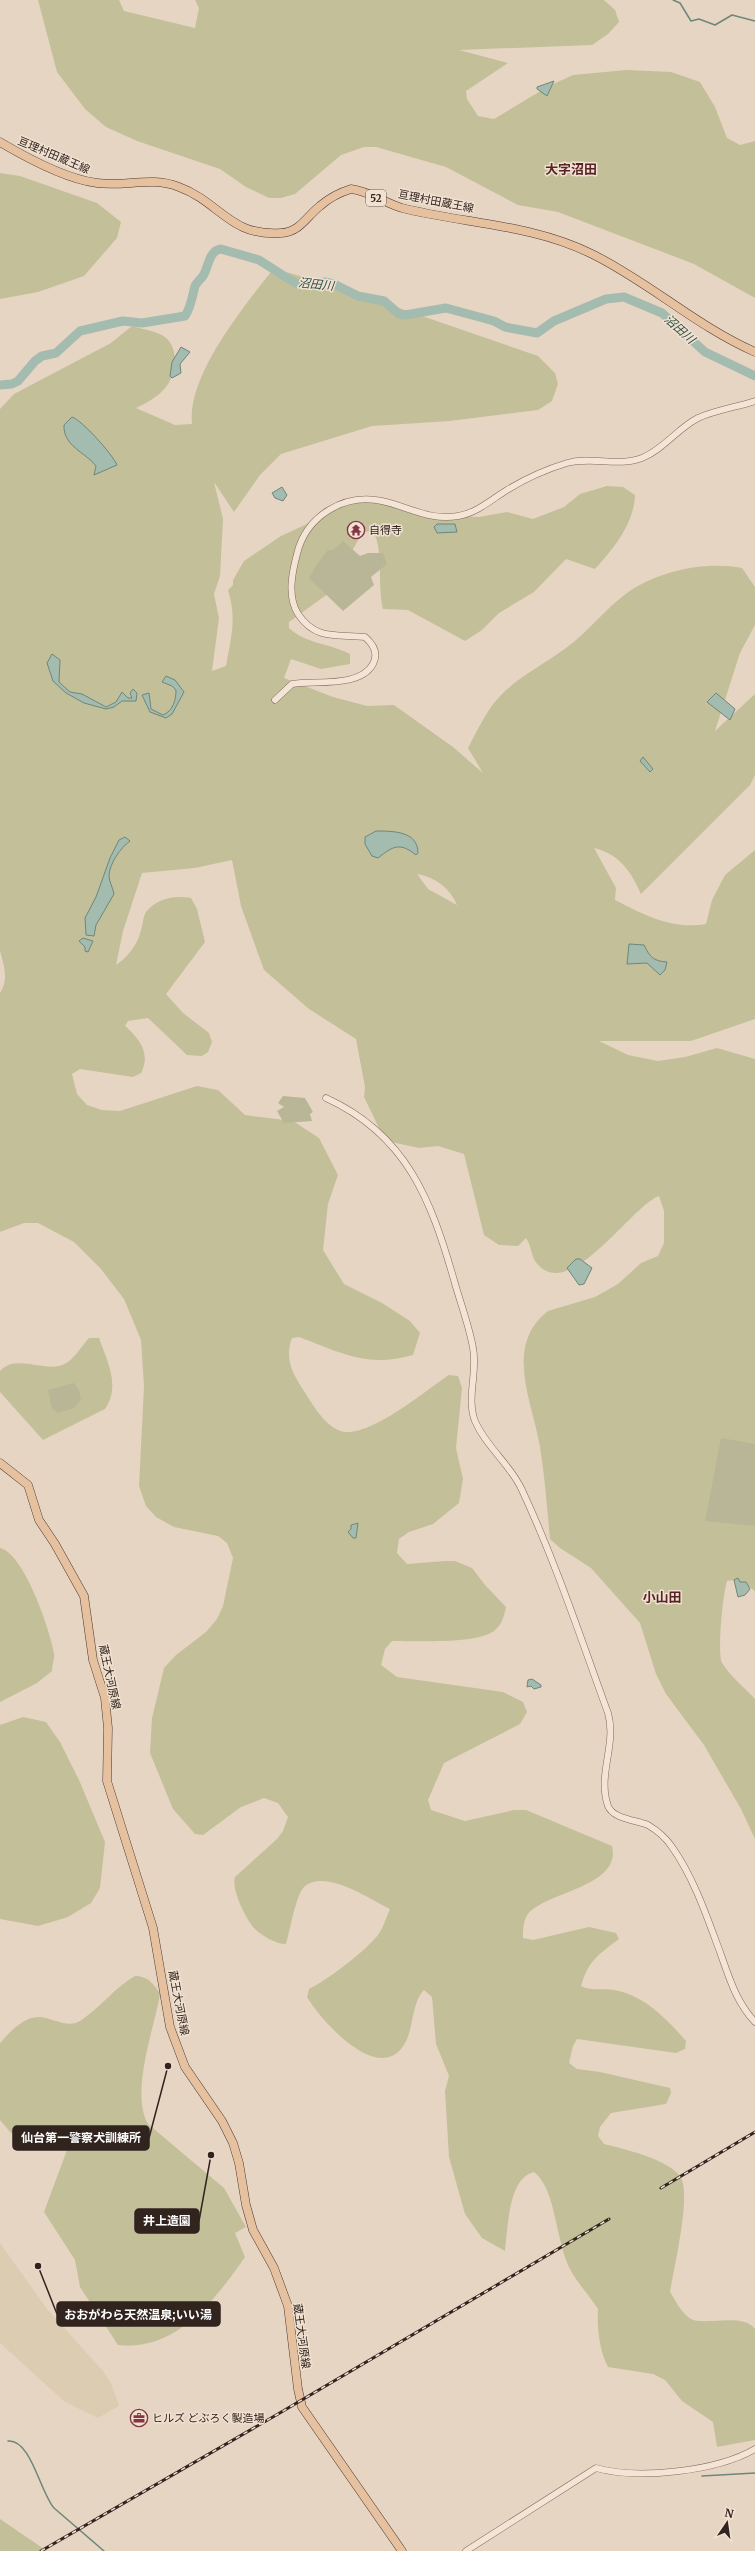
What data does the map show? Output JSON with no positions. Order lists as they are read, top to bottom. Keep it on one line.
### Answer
{"streets":{"main road":["亘理村田蔵王線","52","蔵王大河原線"]},"districts":["大字沼田","小山田"],"water":["沼田川"],"places":{"temple":["自得寺"],"other":["仙台第一警察犬訓練所","井上造園","おおがわら天然温泉;いい湯"],"office":["ヒルズ どぶろく製造場"]},"north":"top"}
